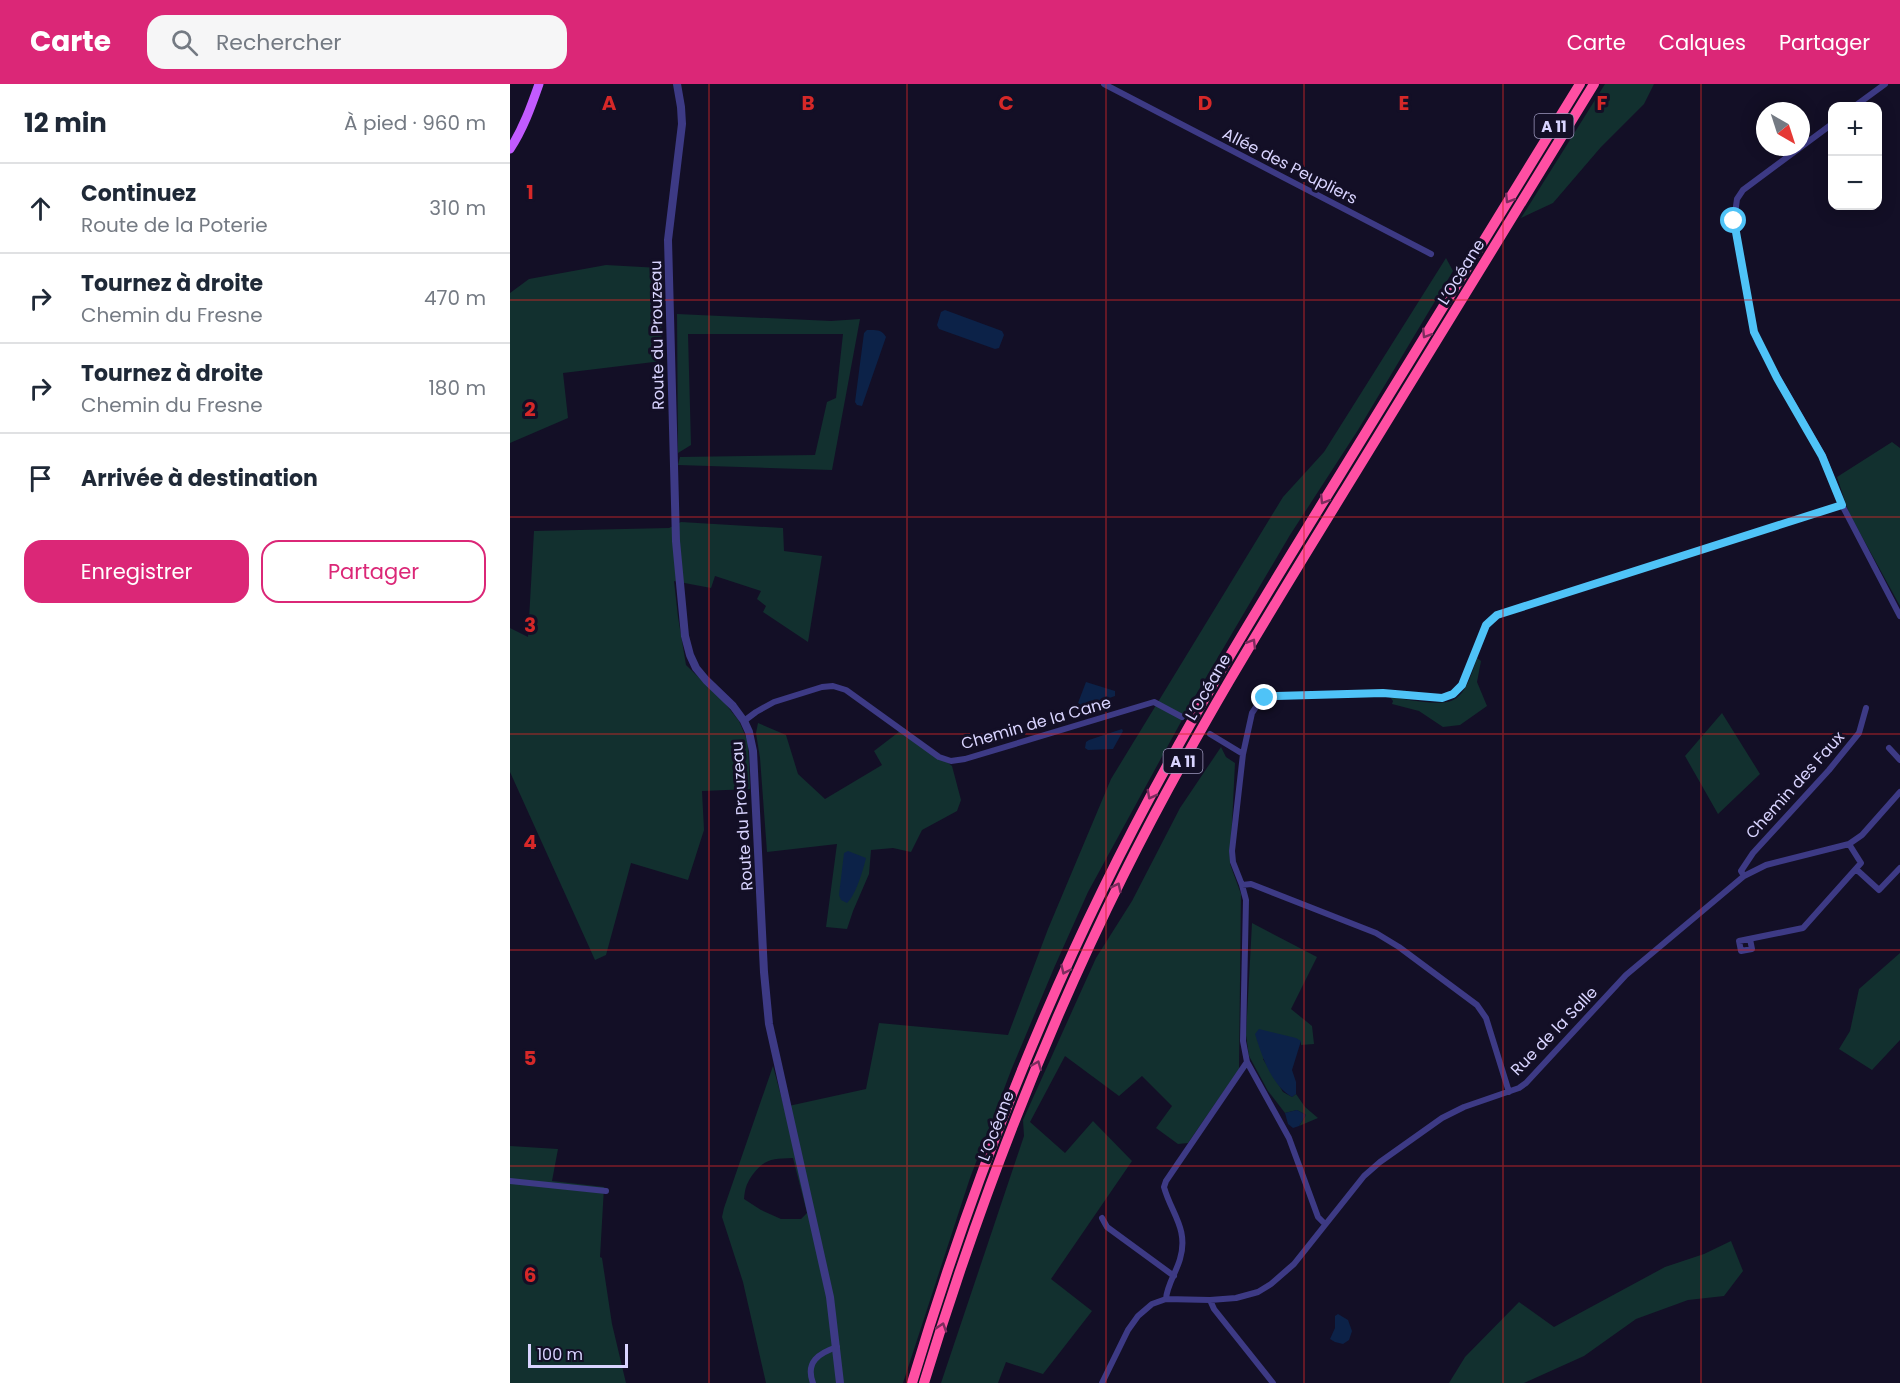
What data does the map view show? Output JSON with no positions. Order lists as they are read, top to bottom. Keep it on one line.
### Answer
{"streets":{"highway":["A 11","L’Océane"],"street":["Allée des Peupliers","Route du Prouzeau","Chemin de la Cane","Chemin des Faux","Rue de la Salle"]},"crossings":[["Route du Prouzeau","Chemin de la Cane"],["Chemin des Faux","Rue de la Salle"]],"scale_bar":"100 m","north":"bottom right","page":{"header":"Carte","search":"Rechercher","nav":["Carte","Calques","Partager"],"heading":["12 min","À pied · 960 m"],"map_buttons":["+","−"],"list":[["Continuez","Route de la Poterie","310 m"],["Tournez à droite","Chemin du Fresne","470 m"],["Tournez à droite","Chemin du Fresne","180 m"],"Arrivée à destination"],"buttons":["Enregistrer","Partager"],"scale":"100 m"},"grid":{"columns":["A","B","C","D","E","F"],"rows":["1","2","3","4","5","6"]}}
